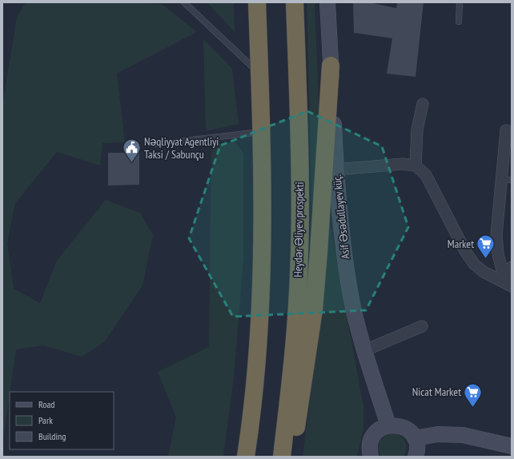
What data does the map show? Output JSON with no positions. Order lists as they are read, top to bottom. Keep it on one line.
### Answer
{"streets":{"highway":["Heydər Əliyev prospekti"],"main road":["Asif Əsədullayev küç."]},"places":{"public building":["Nəqliyyat Agentliyi Taksi / Sabunçu"],"supermarket":["Market","Nicat Market"]},"legend":["Road","Park","Building"]}
